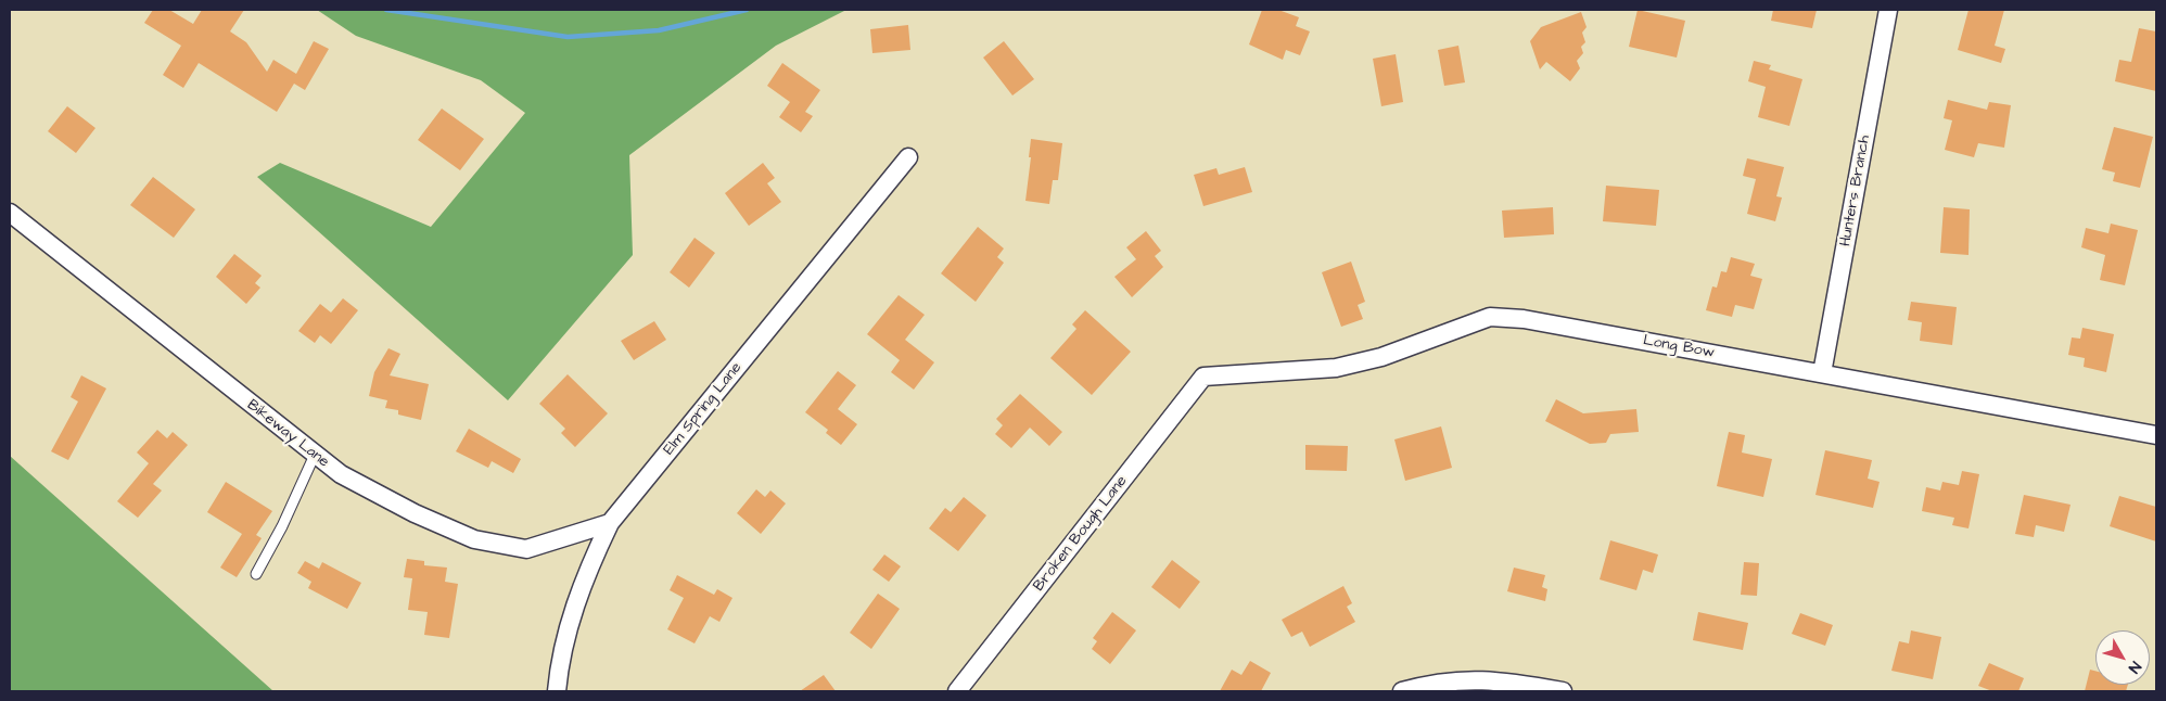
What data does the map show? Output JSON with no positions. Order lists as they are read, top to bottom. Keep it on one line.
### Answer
{"streets":{"street":["Hunters Branch","Long Bow","Elm Spring Lane","Bikeway Lane","Broken Bough Lane"]},"crossings":[["Hunters Branch","Long Bow"],["Long Bow","Broken Bough Lane"],["Elm Spring Lane","Bikeway Lane"]],"north":"bottom right"}
